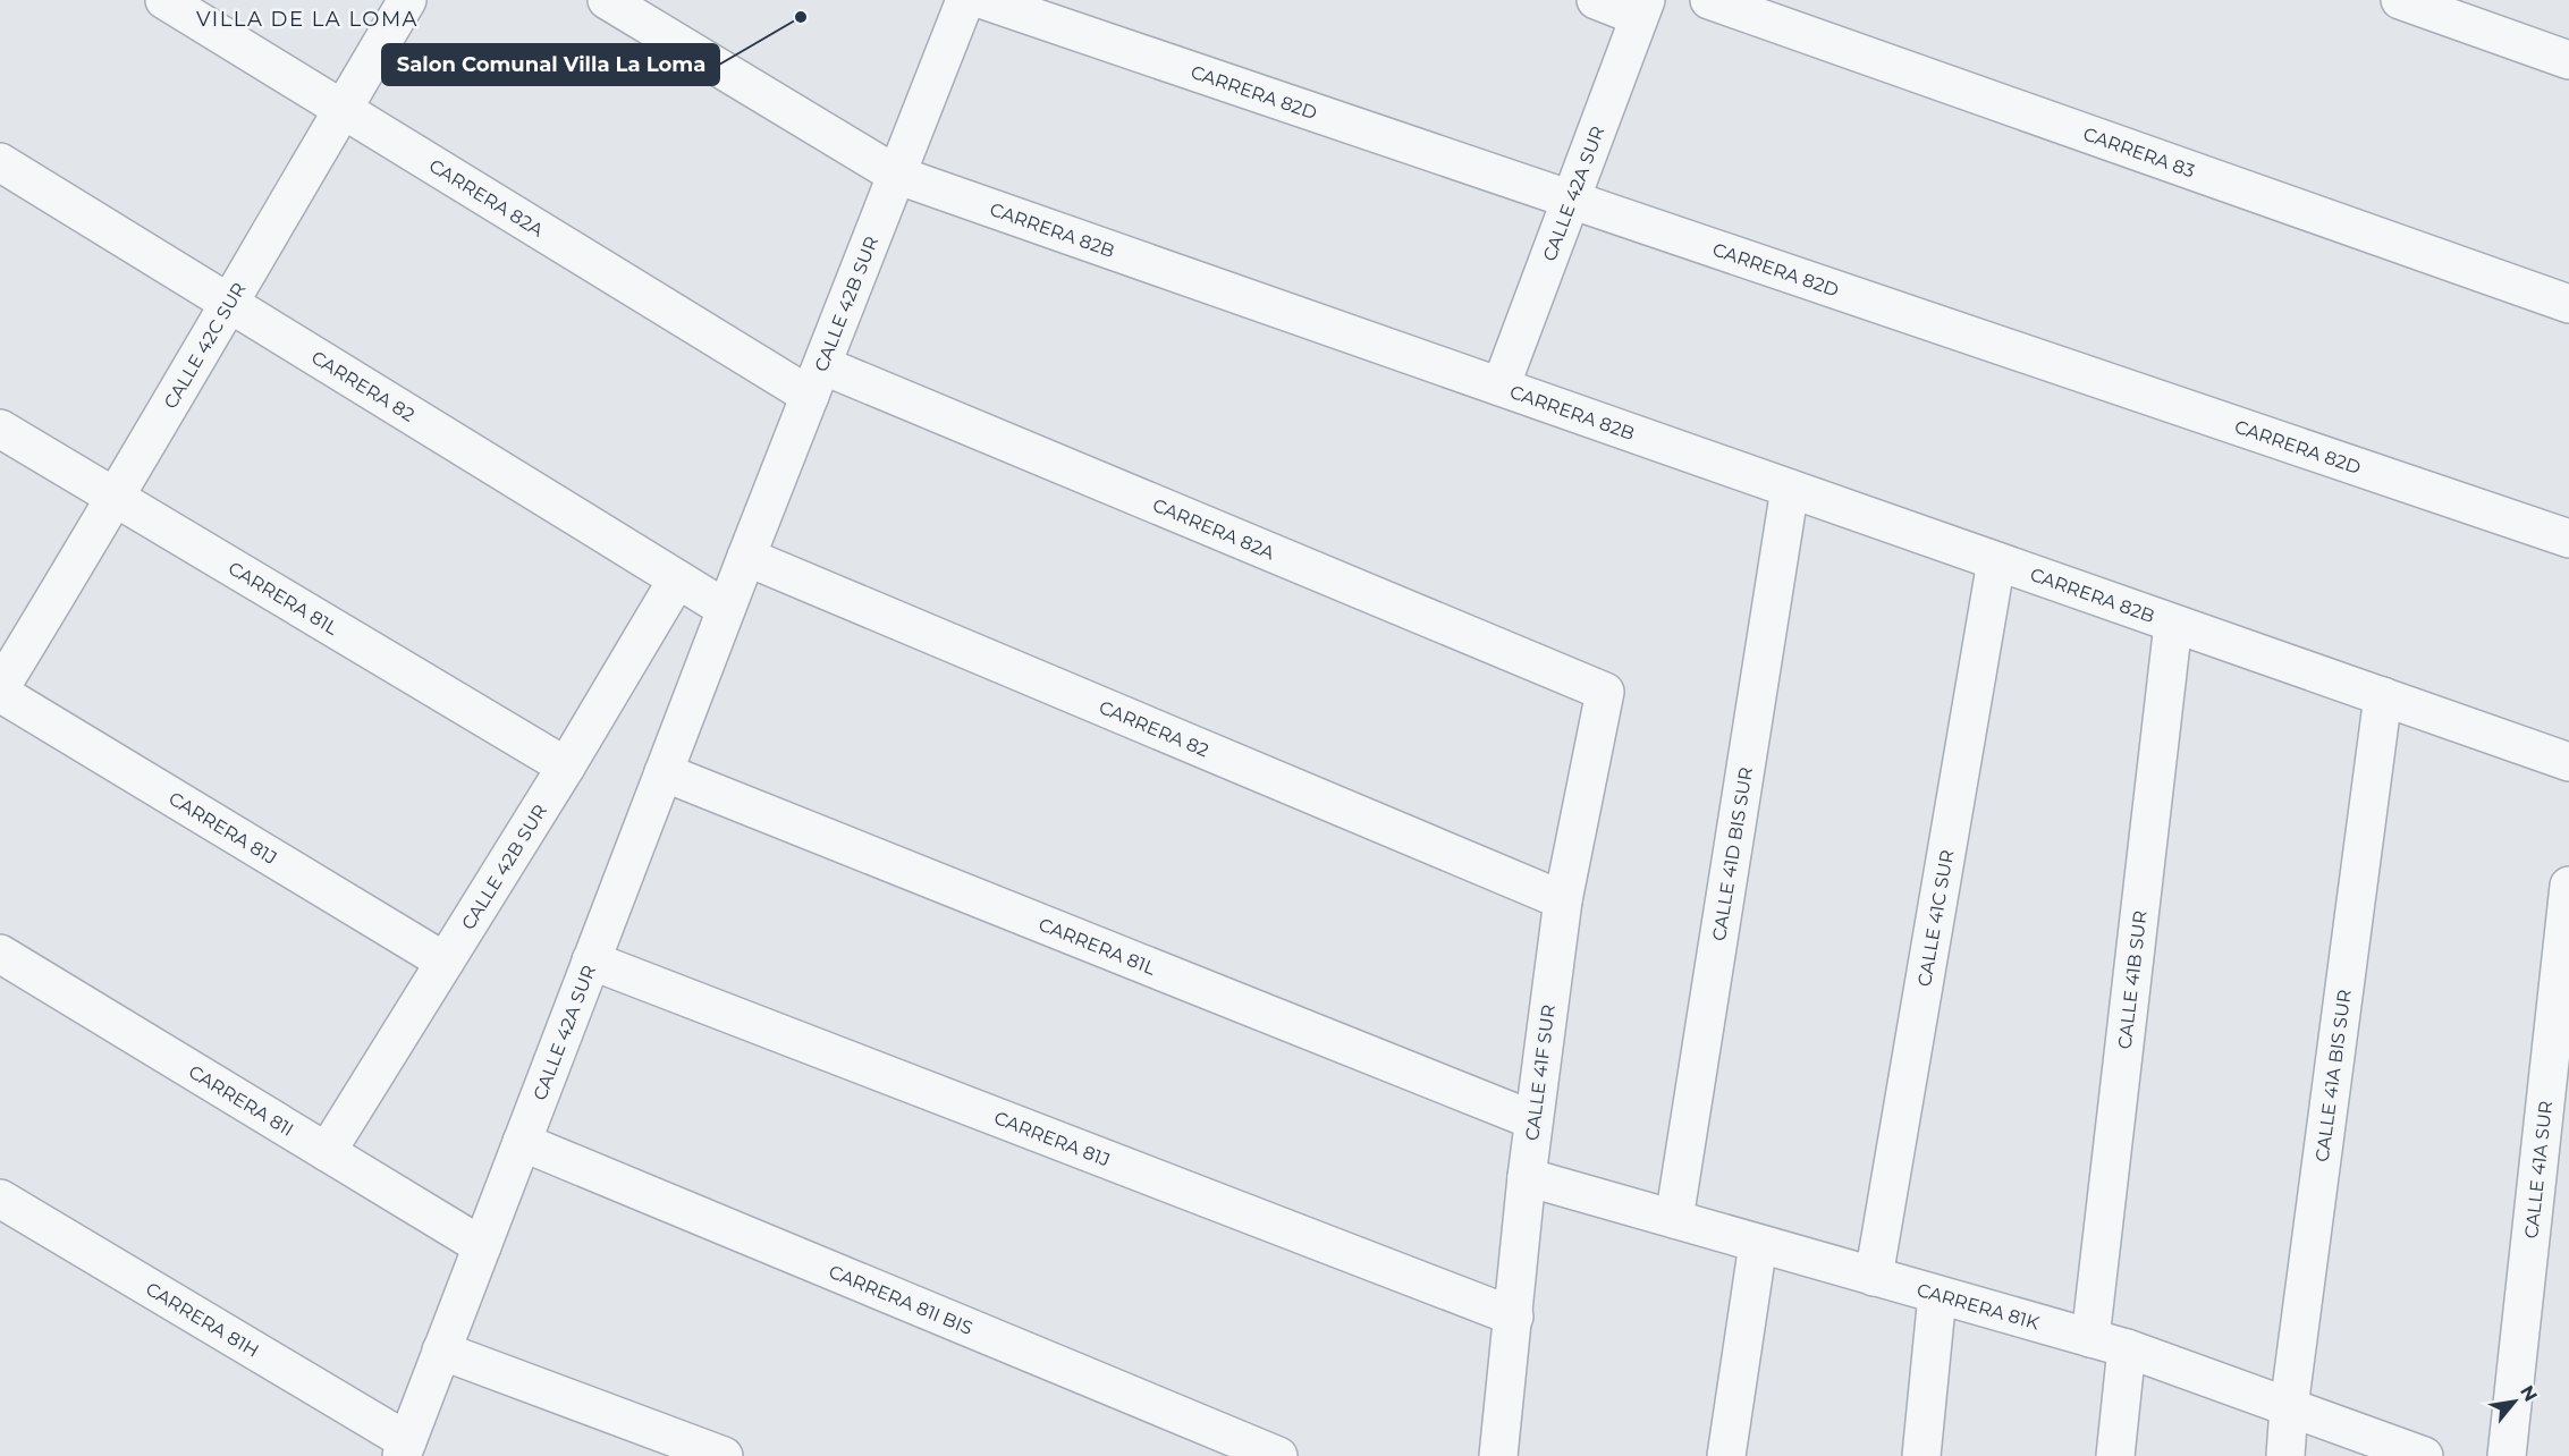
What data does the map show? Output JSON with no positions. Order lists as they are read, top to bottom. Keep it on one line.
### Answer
{"streets":{"street":["CARRERA 82D","CARRERA 83","CALLE 42A SUR","CARRERA 82A","CARRERA 82B","CALLE 42B SUR","CALLE 42C SUR","CARRERA 82","CARRERA 81L","CARRERA 81J","CALLE 41D BIS SUR","CALLE 41C SUR","CALLE 41B SUR","CALLE 41F SUR","CALLE 41A BIS SUR","CARRERA 81I","CALLE 41A SUR","CARRERA 81I BIS","CARRERA 81K","CARRERA 81H"]},"crossings":[["CARRERA 82D","CALLE 42A SUR"],["CALLE 42A SUR","CARRERA 82B"],["CALLE 42A SUR","CALLE 42B SUR"],["CALLE 42A SUR","CARRERA 82"],["CALLE 42A SUR","CARRERA 81L"],["CALLE 42A SUR","CARRERA 81J"],["CALLE 42A SUR","CARRERA 81I"],["CALLE 42A SUR","CARRERA 81I BIS"],["CALLE 42A SUR","CARRERA 81H"],["CARRERA 82A","CALLE 42B SUR"],["CARRERA 82A","CALLE 42C SUR"],["CARRERA 82A","CALLE 41F SUR"],["CARRERA 82B","CALLE 42B SUR"],["CARRERA 82B","CALLE 41D BIS SUR"],["CARRERA 82B","CALLE 41C SUR"],["CARRERA 82B","CALLE 41B SUR"],["CARRERA 82B","CALLE 41A BIS SUR"],["CALLE 42B SUR","CARRERA 82"],["CALLE 42B SUR","CARRERA 81L"],["CALLE 42B SUR","CARRERA 81J"],["CALLE 42B SUR","CARRERA 81I"],["CALLE 42C SUR","CARRERA 82"],["CALLE 42C SUR","CARRERA 81L"],["CALLE 42C SUR","CARRERA 81J"],["CARRERA 82","CALLE 41F SUR"],["CARRERA 81L","CALLE 41F SUR"],["CARRERA 81J","CALLE 41F SUR"],["CALLE 41D BIS SUR","CARRERA 81K"],["CALLE 41C SUR","CARRERA 81K"],["CALLE 41B SUR","CARRERA 81K"],["CALLE 41F SUR","CARRERA 81K"],["CALLE 41A BIS SUR","CARRERA 81K"]],"districts":["VILLA DE LA LOMA"],"places":["Salon Comunal Villa La Loma"],"north":"top right"}
